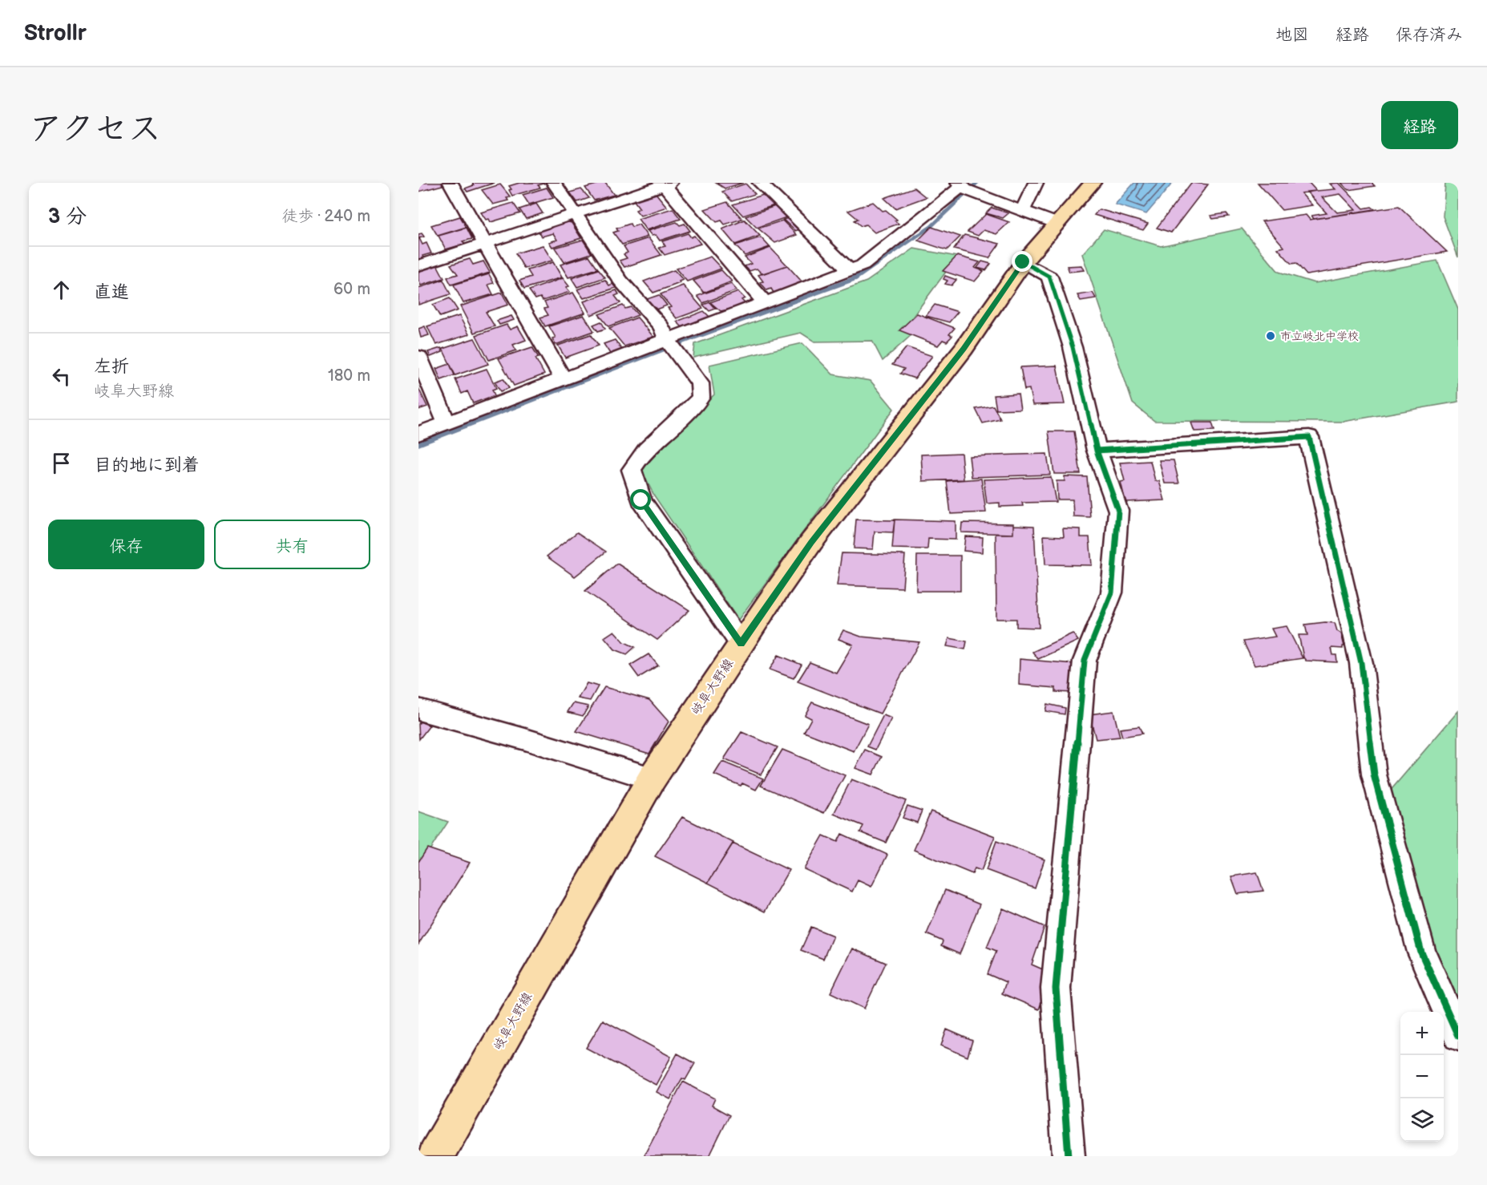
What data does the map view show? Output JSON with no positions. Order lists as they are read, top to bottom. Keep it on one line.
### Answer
{"streets":{"main road":["岐阜大野線"]},"places":["市立岐北中学校"],"page":{"header":"Strollr","nav":["地図","経路","保存済み"],"title":"アクセス","buttons":["経路",["保存","共有"]],"heading":["3 分","徒歩 · 240 m"],"list":[["直進","60 m"],["左折","岐阜大野線","180 m"],"目的地に到着"],"map_buttons":["+","−"]}}
